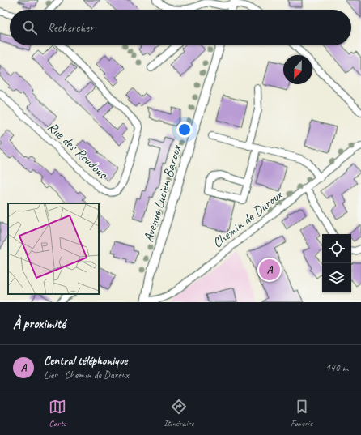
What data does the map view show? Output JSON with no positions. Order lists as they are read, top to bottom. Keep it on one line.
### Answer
{"streets":{"street":["Rue des Roudous","Avenue Lucien Baroux","Chemin de Duroux"]},"crossings":[["Avenue Lucien Baroux","Chemin de Duroux"]],"north":"bottom","page":{"search":"Rechercher","pins":"A","heading":"À proximité","list":[{"mark":"A","name":"Central téléphonique","note":"Lieu · Chemin de Duroux","value":"140 m"}],"nav":["Carte","Itinéraire","Favoris"]}}
